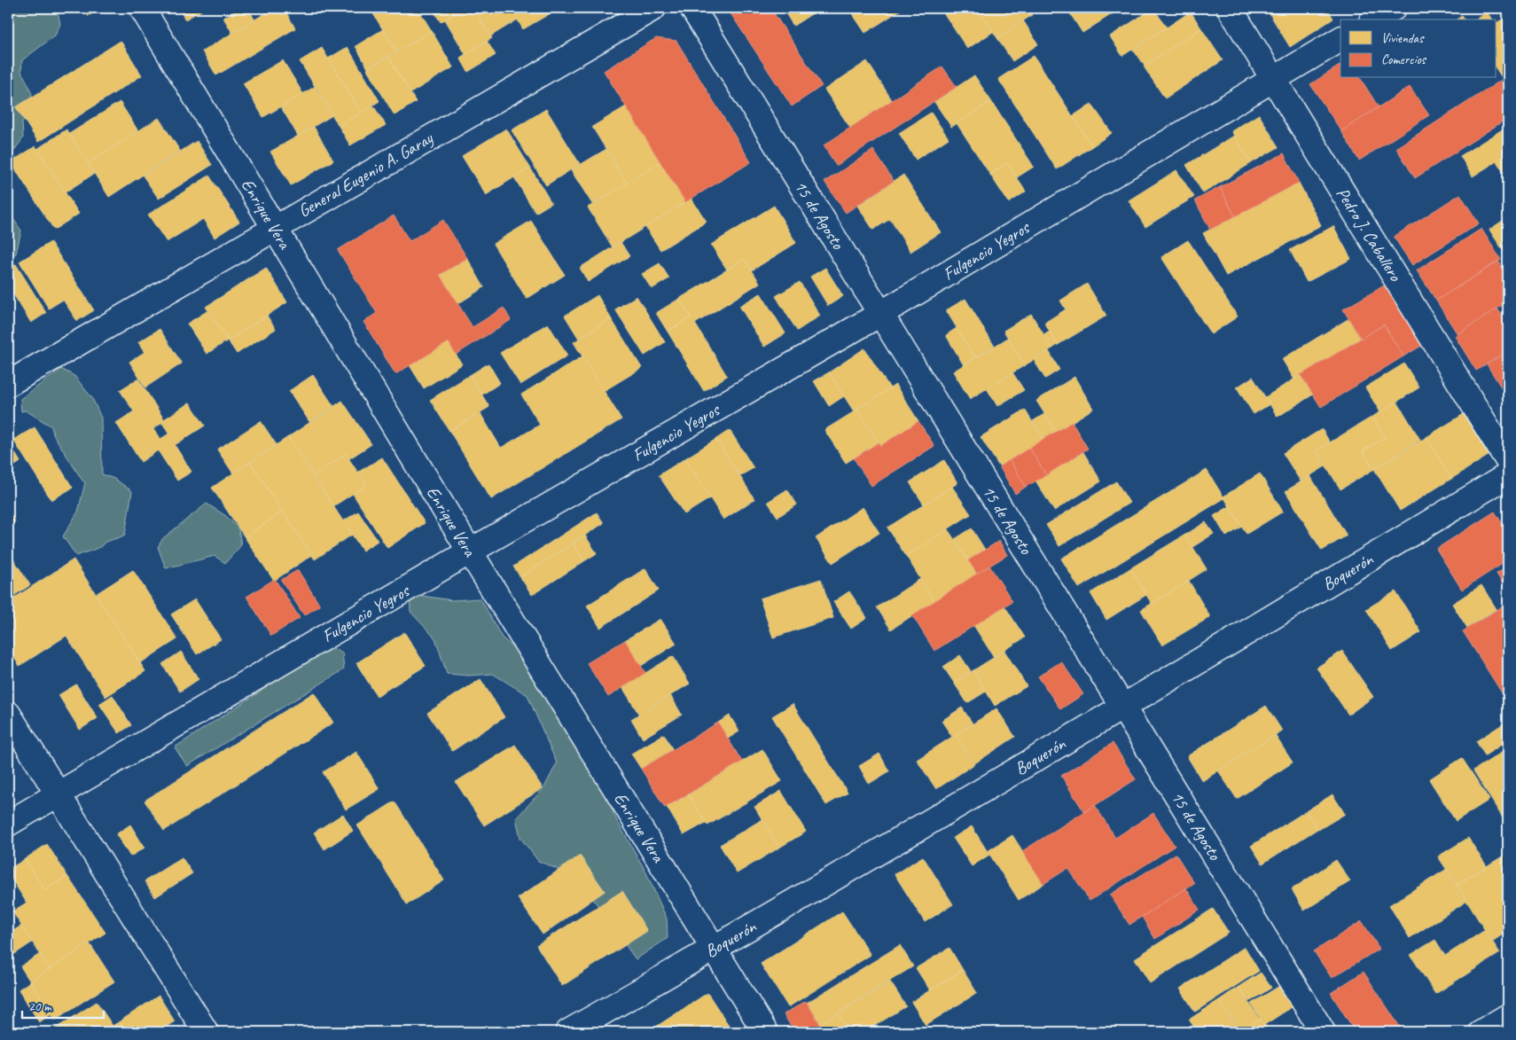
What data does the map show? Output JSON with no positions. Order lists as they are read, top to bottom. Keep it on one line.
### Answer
{"streets":{"street":["General Eugenio A. Garay","Enrique Vera","15 de Agosto","Pedro J. Caballero","Fulgencio Yegros","Boquerón"]},"crossings":[["General Eugenio A. Garay","Enrique Vera"],["Enrique Vera","Fulgencio Yegros"],["Enrique Vera","Boquerón"],["15 de Agosto","Fulgencio Yegros"],["15 de Agosto","Boquerón"],["Pedro J. Caballero","Fulgencio Yegros"]],"legend":["Viviendas","Comercios"],"scale_bar":"20 m"}
